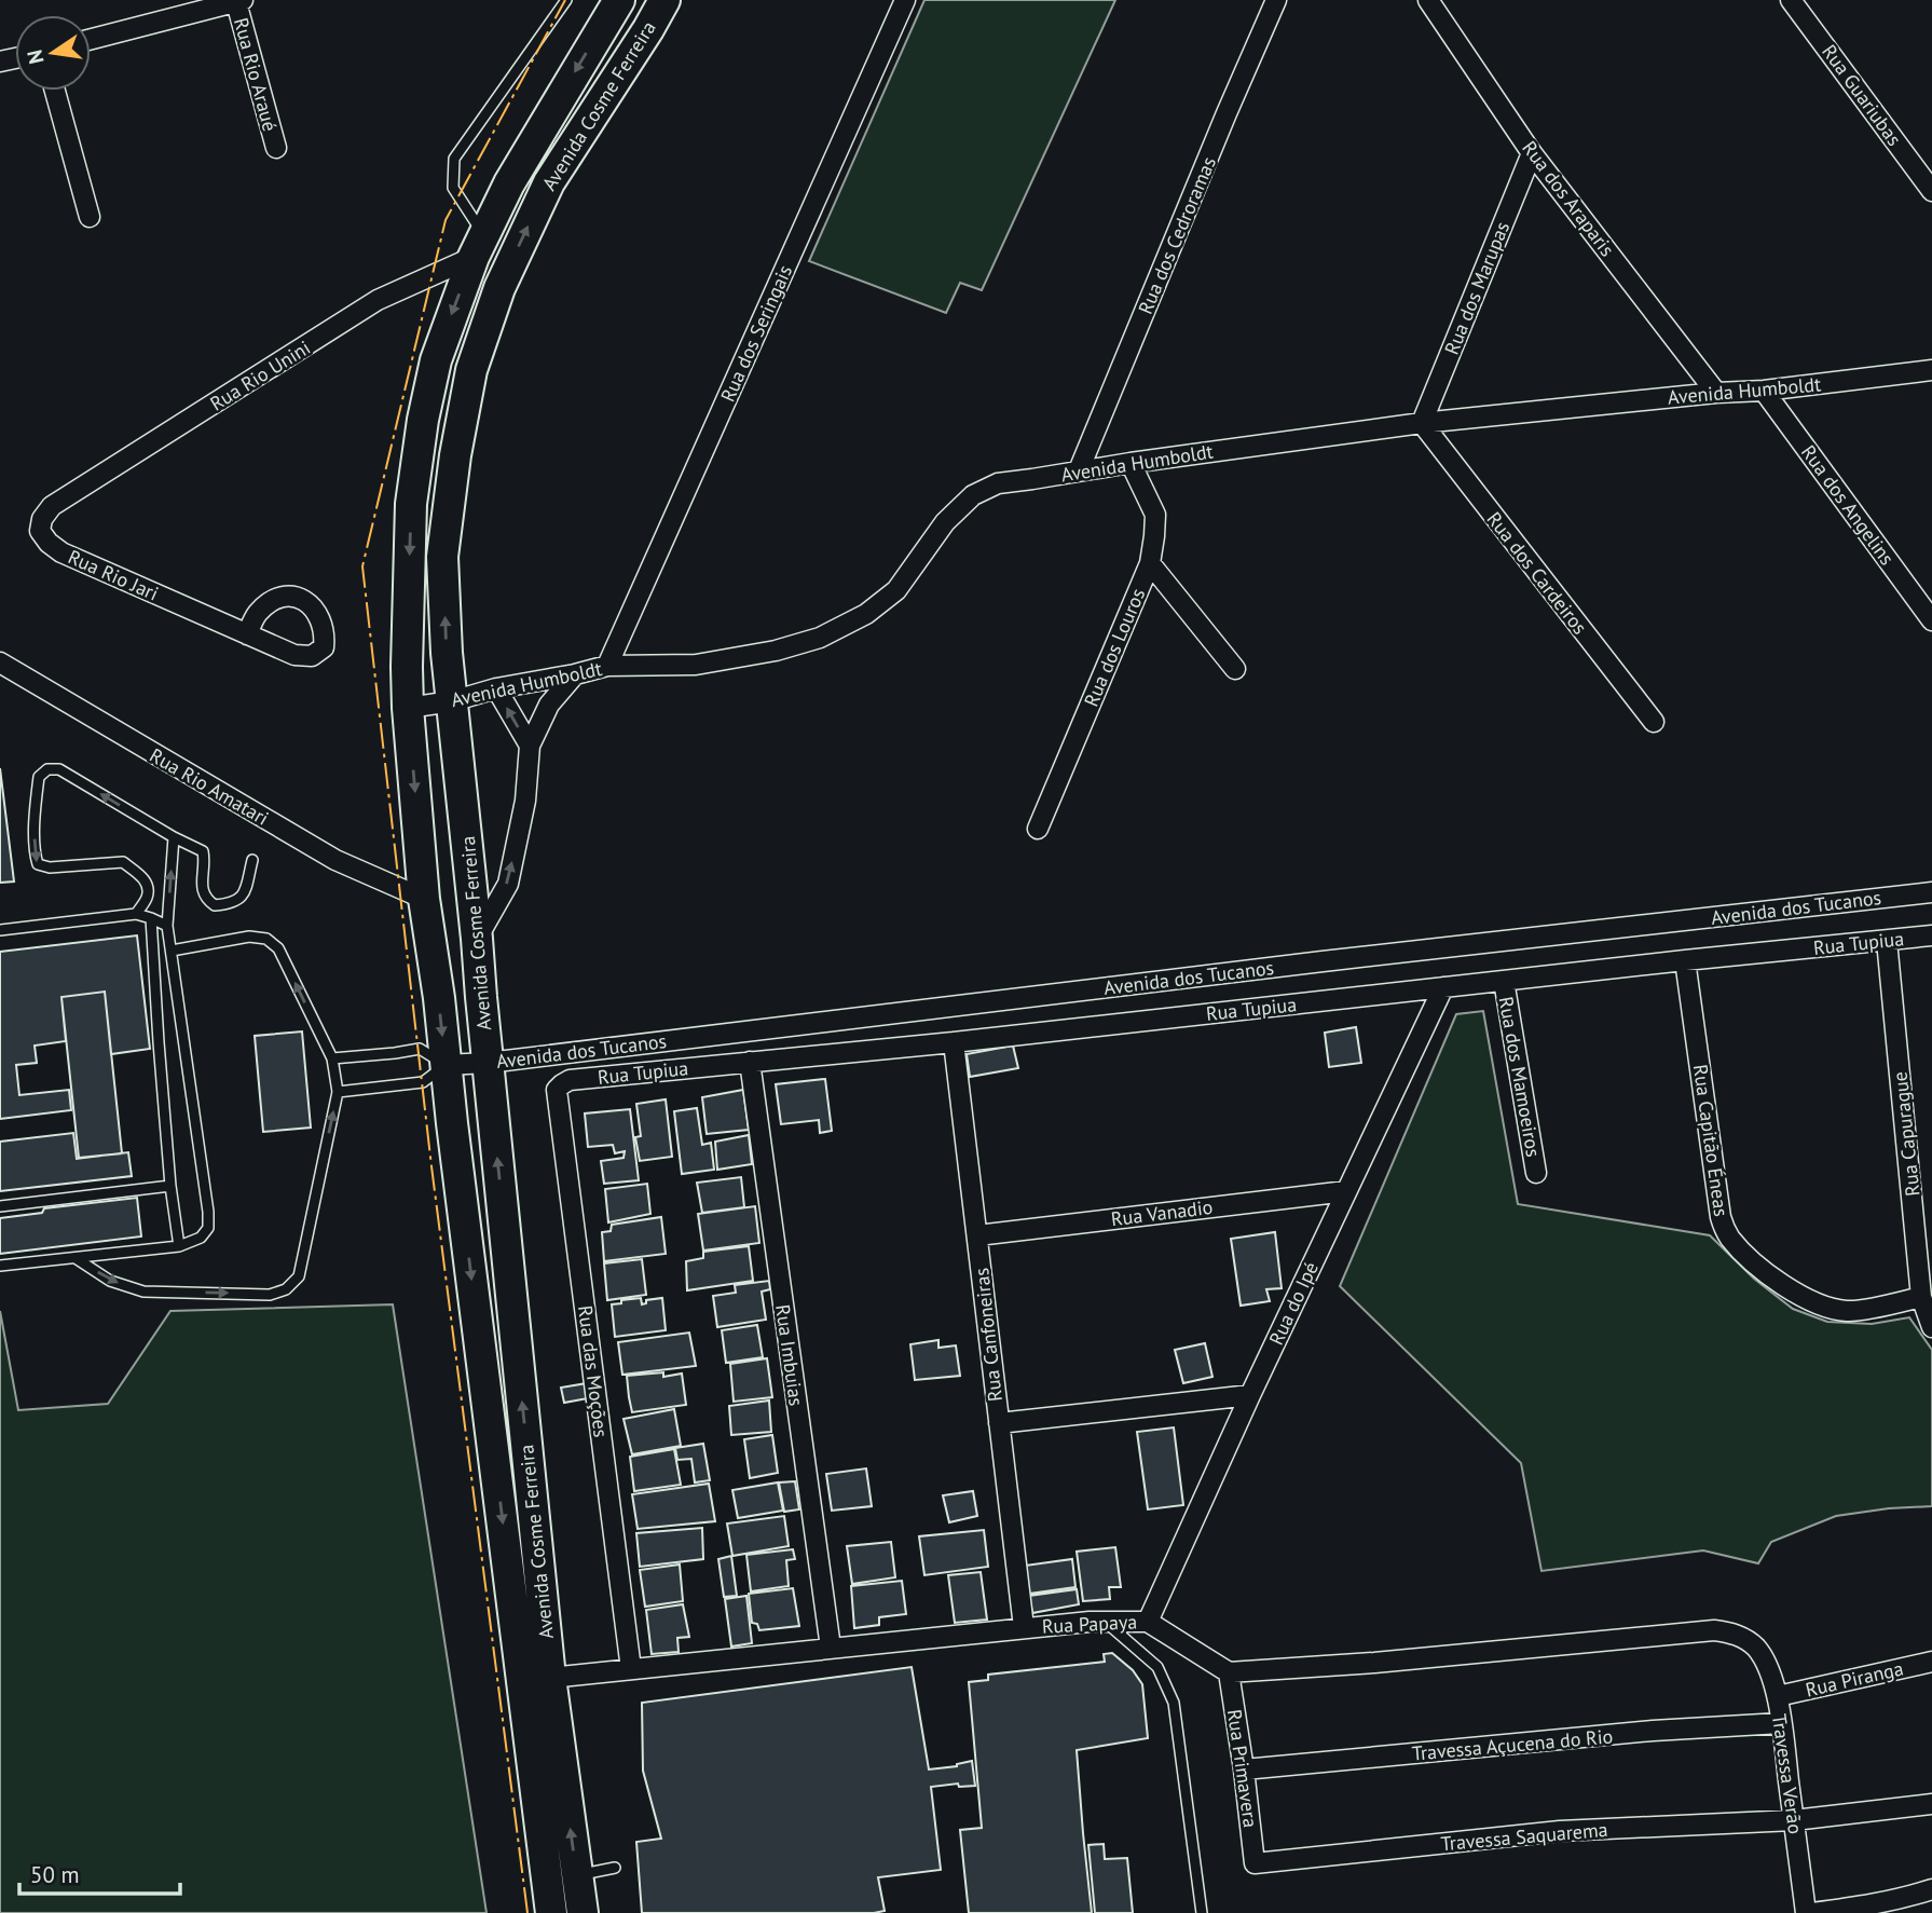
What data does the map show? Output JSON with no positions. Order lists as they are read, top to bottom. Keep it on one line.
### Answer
{"streets":{"main road":["Avenida Cosme Ferreira"],"street":["Rua Rio Araué","Rua Guariubas","Rua dos Araparis","Rua dos Cedroramas","Rua dos Marupas","Rua dos Seringais","Rua Rio Unini","Avenida Humboldt","Rua dos Angelins","Rua dos Cardeiros","Rua Rio Jari","Rua dos Louros","Rua Rio Amatari","Avenida dos Tucanos","Rua Tupiua","Rua dos Mamoeiros","Rua Capurague","Rua Capitão Éneas","Rua Vanadio","Rua do Ipé","Rua Canfoneiras","Rua Imbuias","Rua das Moções","Rua Papaya","Rua Piranga","Travessa Açucena do Rio","Rua Primavera","Travessa Verão","Travessa Saquarema"]},"crossings":[["Avenida Cosme Ferreira","Rua Rio Unini"],["Avenida Cosme Ferreira","Avenida Humboldt"],["Avenida Cosme Ferreira","Rua Rio Amatari"],["Avenida Cosme Ferreira","Avenida dos Tucanos"],["Avenida Cosme Ferreira","Rua Papaya"],["Rua dos Araparis","Rua dos Marupas"],["Rua dos Araparis","Avenida Humboldt"],["Rua dos Cedroramas","Avenida Humboldt"],["Rua dos Marupas","Avenida Humboldt"],["Rua dos Marupas","Rua dos Cardeiros"],["Rua dos Seringais","Avenida Humboldt"],["Rua Rio Unini","Rua Rio Jari"],["Avenida Humboldt","Rua dos Angelins"],["Avenida Humboldt","Rua dos Cardeiros"],["Avenida Humboldt","Rua dos Louros"],["Rua Tupiua","Rua dos Mamoeiros"],["Rua Tupiua","Rua Capurague"],["Rua Tupiua","Rua Capitão Éneas"],["Rua Tupiua","Rua do Ipé"],["Rua Tupiua","Rua Canfoneiras"],["Rua Tupiua","Rua Imbuias"],["Rua Tupiua","Rua das Moções"],["Rua Capurague","Rua Capitão Éneas"],["Rua Vanadio","Rua do Ipé"],["Rua Vanadio","Rua Canfoneiras"],["Rua do Ipé","Rua Papaya"],["Rua Canfoneiras","Rua Papaya"],["Rua Imbuias","Rua Papaya"],["Rua das Moções","Rua Papaya"],["Rua Papaya","Rua Primavera"],["Rua Papaya","Travessa Verão"],["Rua Piranga","Travessa Verão"],["Travessa Açucena do Rio","Rua Primavera"],["Travessa Açucena do Rio","Travessa Verão"],["Rua Primavera","Travessa Verão"],["Rua Primavera","Travessa Saquarema"],["Travessa Verão","Travessa Saquarema"]],"scale_bar":"50 m","north":"left"}
